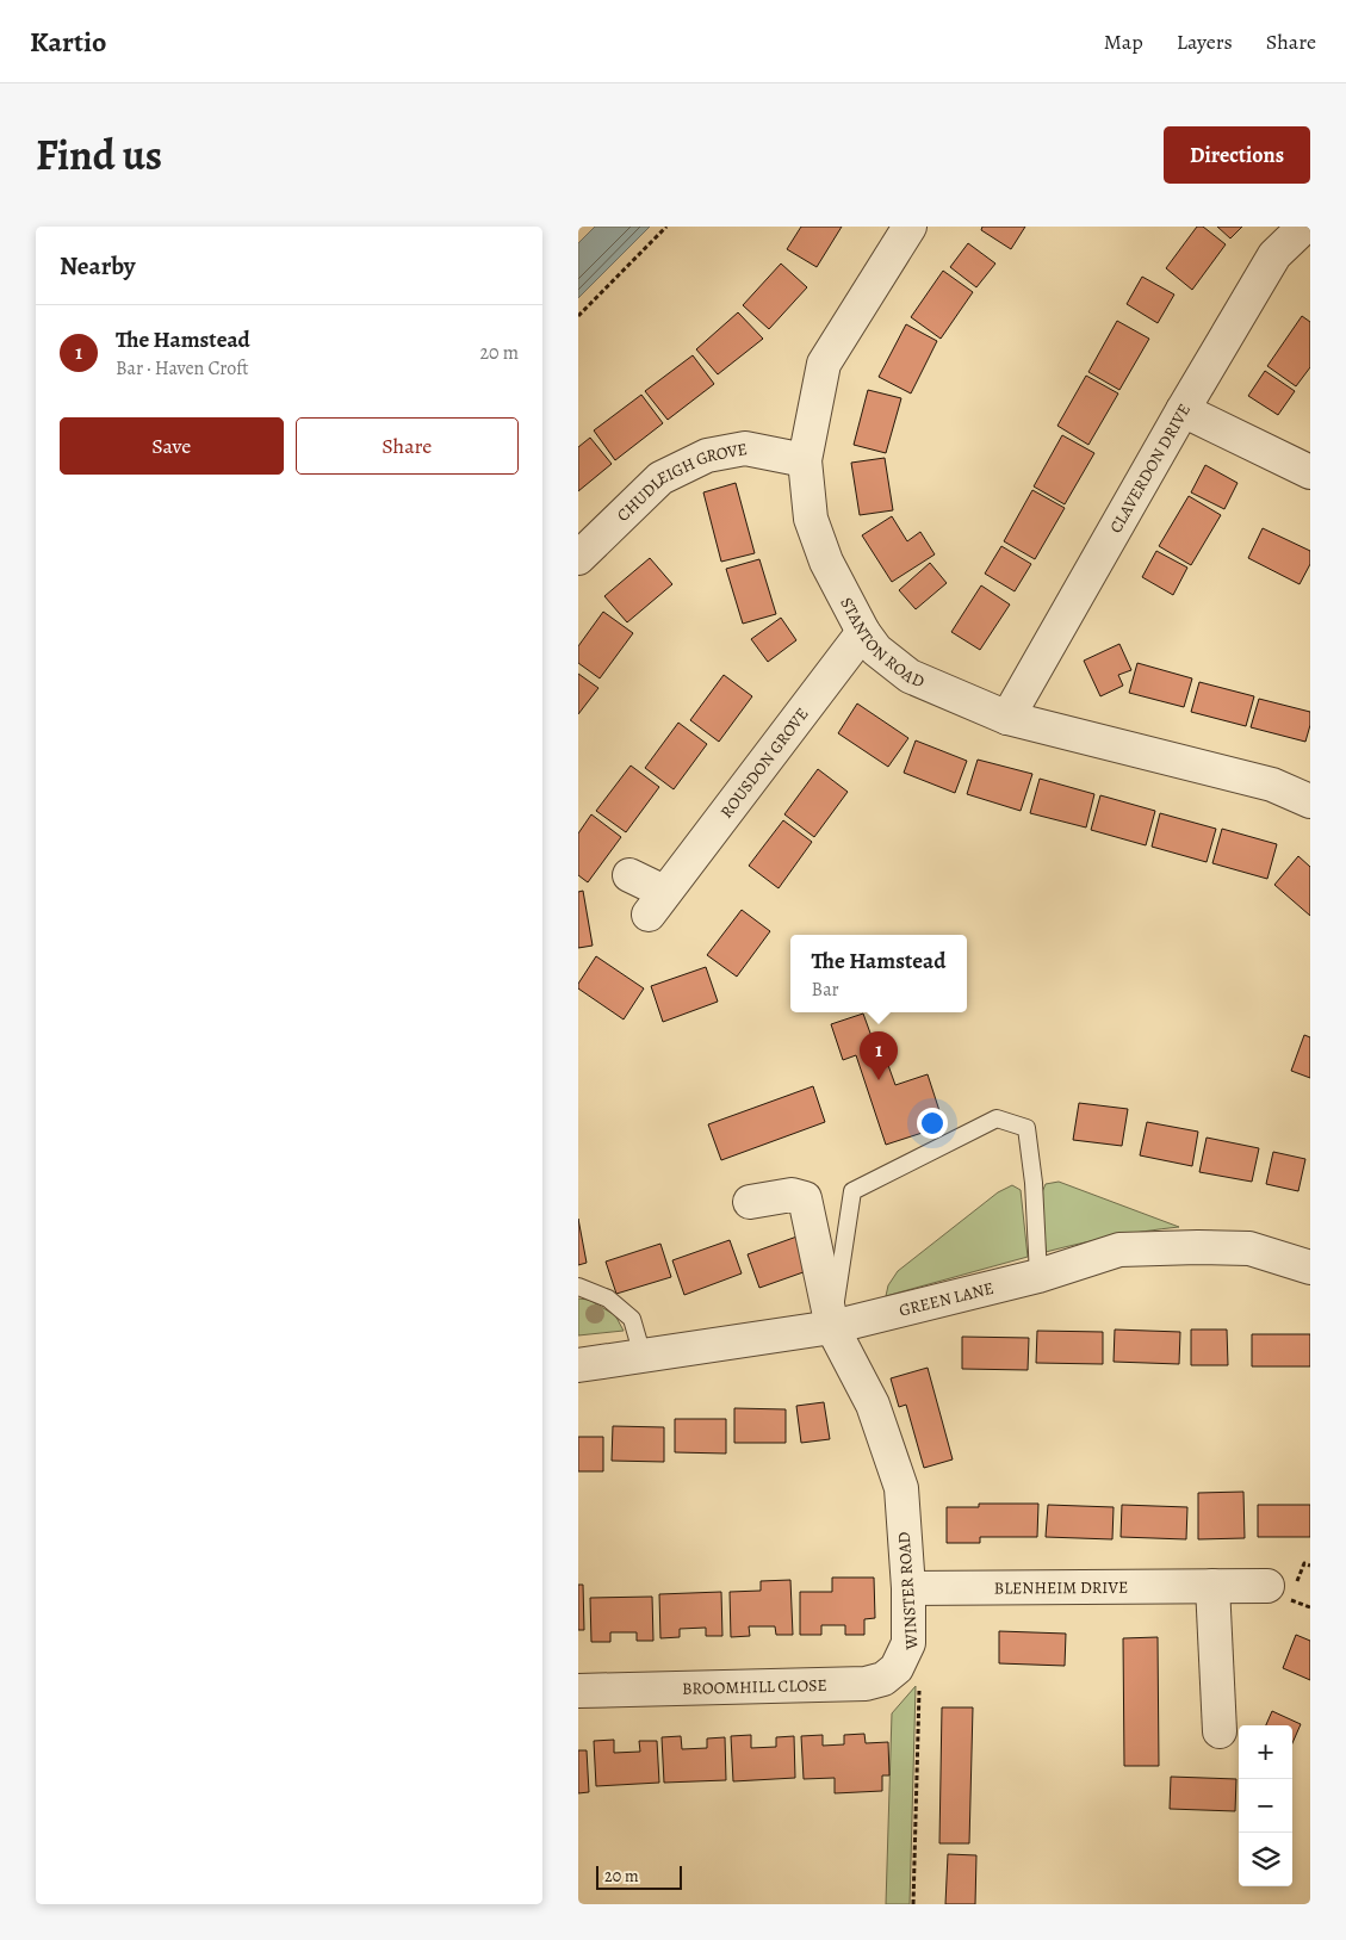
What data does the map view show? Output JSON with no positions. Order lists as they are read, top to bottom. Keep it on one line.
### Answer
{"streets":{"street":["CLAVERDON DRIVE","CHUDLEIGH GROVE","STANTON ROAD","ROUSDON GROVE","GREEN LANE","BLENHEIM DRIVE","WINSTER ROAD","BROOMHILL CLOSE"]},"crossings":[["CLAVERDON DRIVE","STANTON ROAD"],["CHUDLEIGH GROVE","STANTON ROAD"],["STANTON ROAD","ROUSDON GROVE"],["GREEN LANE","WINSTER ROAD"],["BLENHEIM DRIVE","WINSTER ROAD"],["WINSTER ROAD","BROOMHILL CLOSE"]],"scale_bar":"20 m","page":{"header":"Kartio","nav":["Map","Layers","Share"],"title":"Find us","buttons":["Directions",["Save","Share"]],"heading":"Nearby","list":[{"mark":"1","name":"The Hamstead","note":"Bar · Haven Croft","value":"20 m"}],"popup":["The Hamstead","Bar"],"pins":"1","map_buttons":["+","−"],"scale":"20 m"}}
